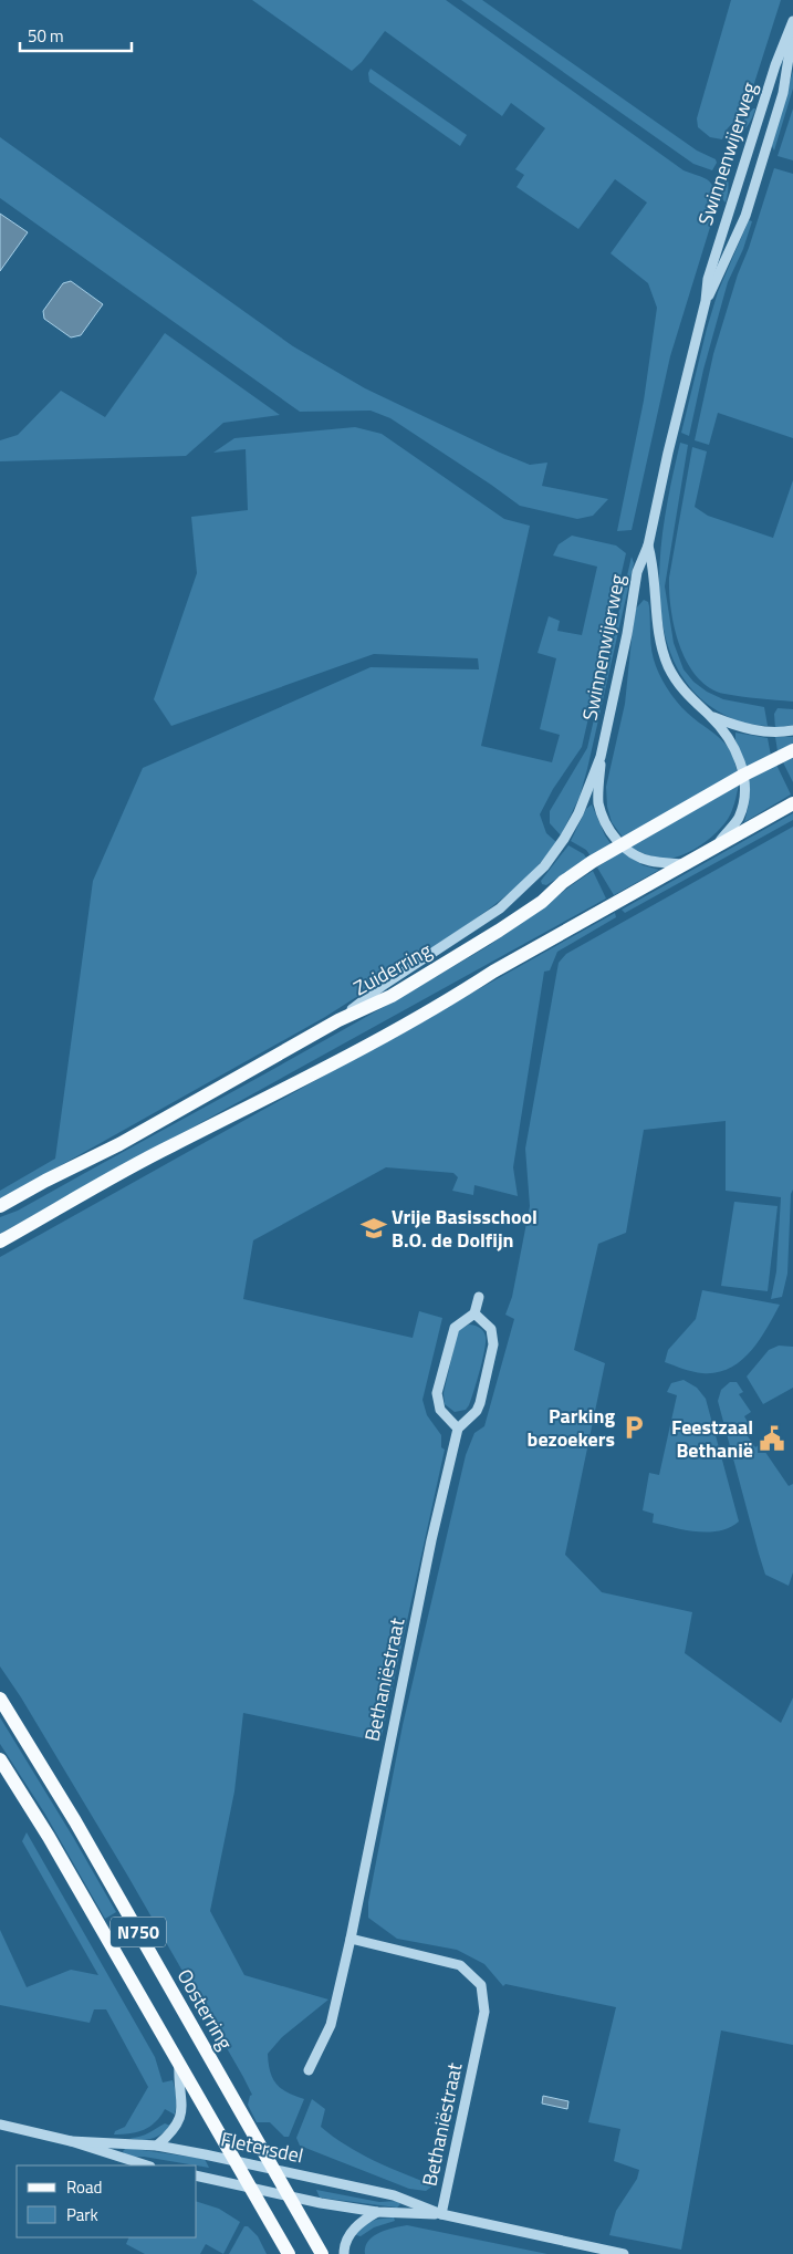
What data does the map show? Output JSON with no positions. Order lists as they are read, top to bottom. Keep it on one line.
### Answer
{"streets":{"main road":["Zuiderring","N750","Oosterring"],"street":["Swinnenwijerweg","Bethaniëstraat","Fletersdel"]},"crossings":[["Swinnenwijerweg","Zuiderring"],["Bethaniëstraat","Fletersdel"],["N750","Fletersdel"],["Oosterring","Fletersdel"]],"places":{"school or university":["Vrije Basisschool B.O. de Dolfijn"],"parking":["Parking bezoekers"],"public building":["Feestzaal Bethanië"]},"legend":["Road","Park"],"scale_bar":"50 m"}
